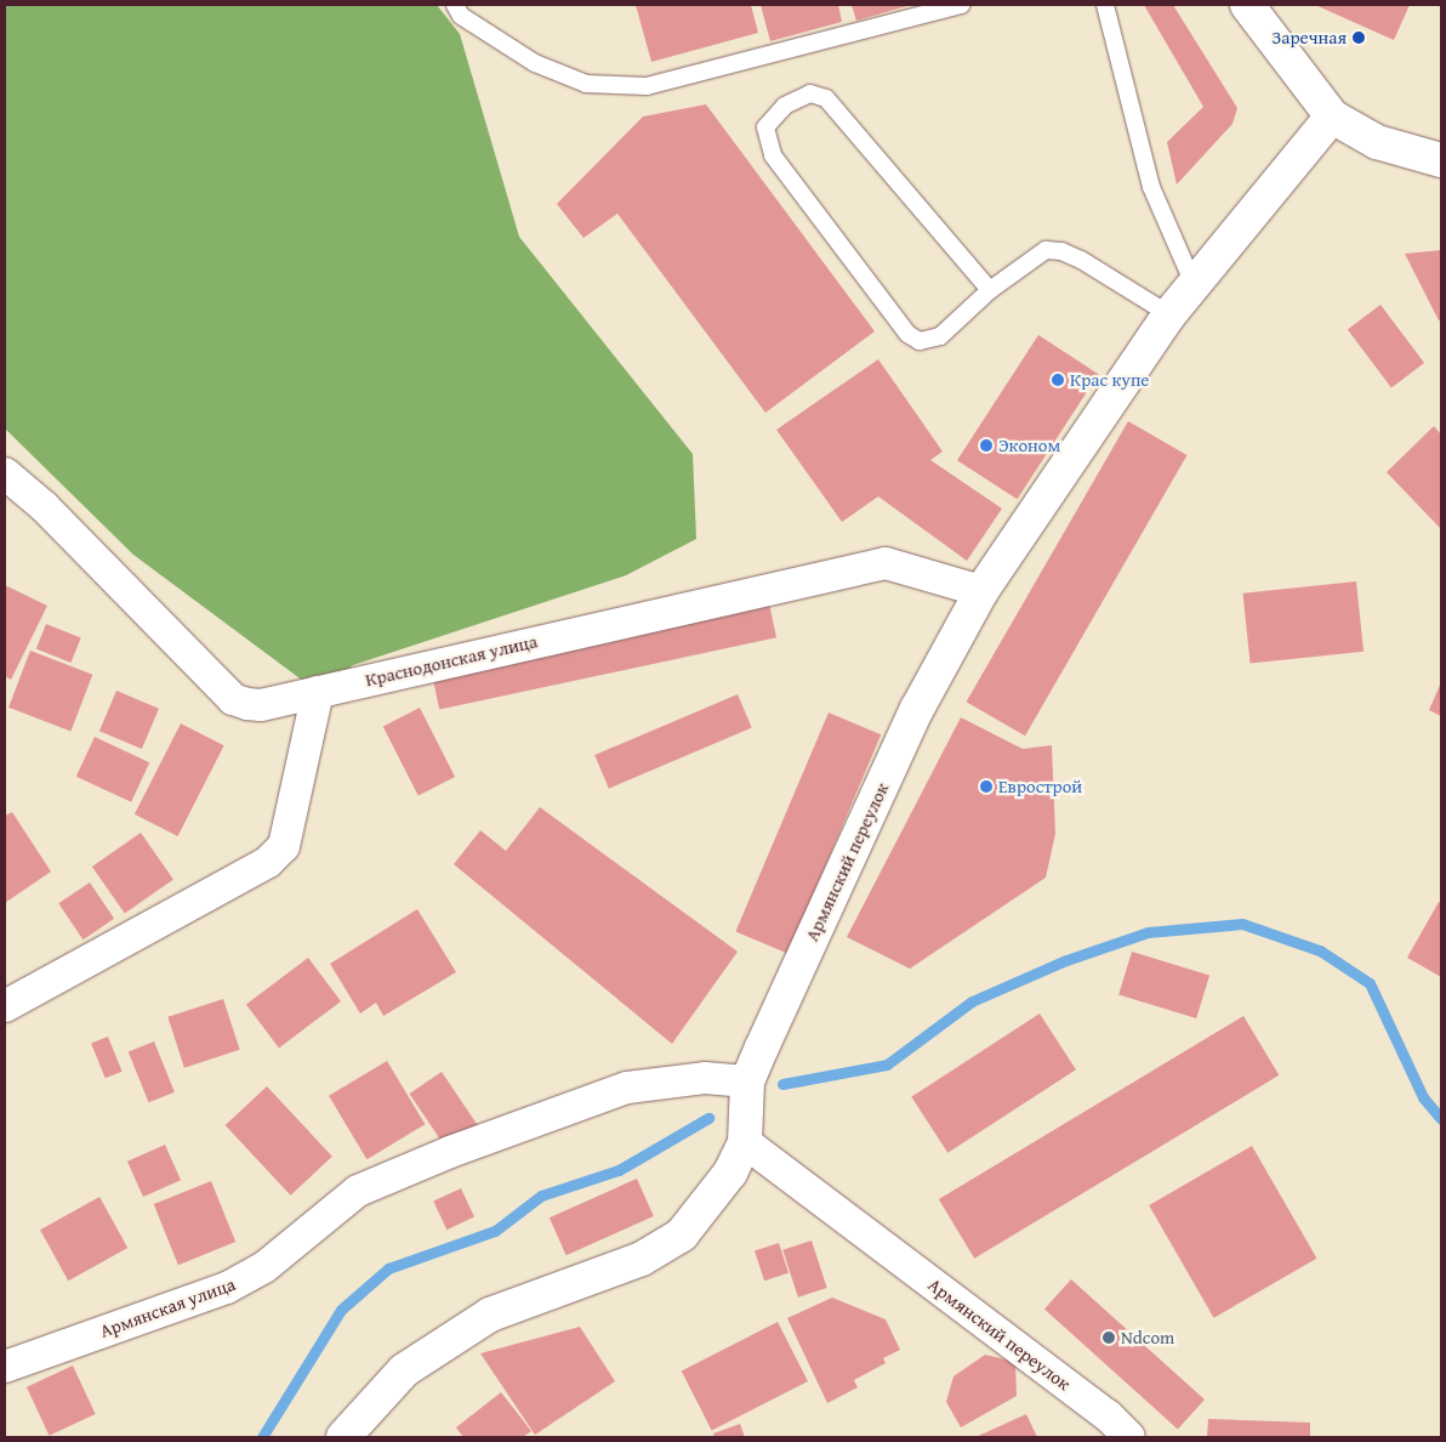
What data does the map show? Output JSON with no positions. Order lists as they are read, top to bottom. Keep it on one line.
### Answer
{"streets":{"street":["Краснодонская улица","Армянский переулок","Армянская улица"]},"crossings":[["Краснодонская улица","Армянский переулок"],["Армянский переулок","Армянская улица"]],"places":["Заречная","Крас купе","Эконом","Еврострой","Ndcom"]}
